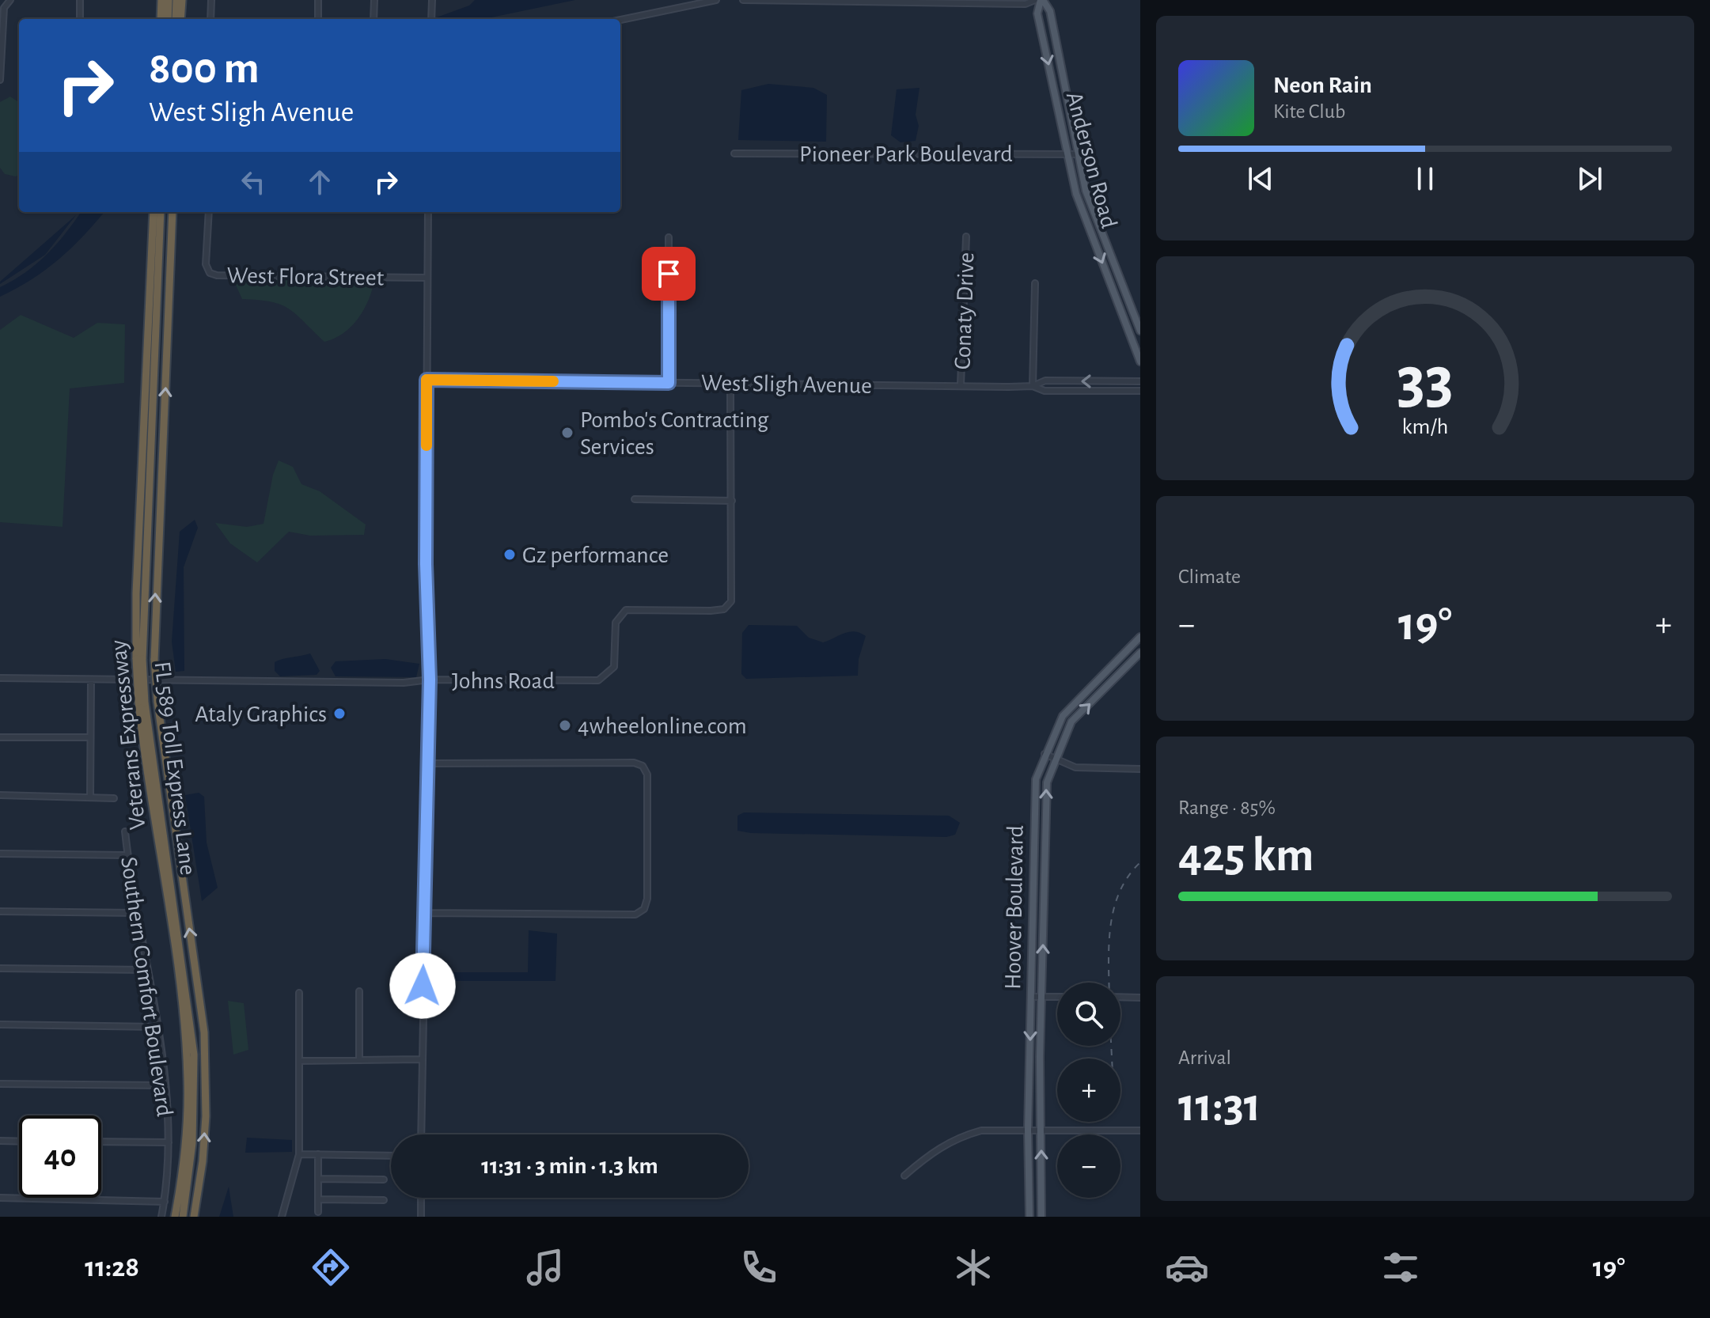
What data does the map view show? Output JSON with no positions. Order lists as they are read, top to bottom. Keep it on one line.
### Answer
{"streets":{"highway":["Veterans Expressway","FL 589 Toll Express Lane"],"main road":["Anderson Road","Hoover Boulevard"],"street":["Pioneer Park Boulevard","West Flora Street","Conaty Drive","West Sligh Avenue","Johns Road","Southern Comfort Boulevard"]},"crossings":[["Pioneer Park Boulevard","Anderson Road"],["Conaty Drive","West Sligh Avenue"],["West Sligh Avenue","Johns Road"],["Veterans Expressway","FL 589 Toll Express Lane"]],"places":["Pombo's Contracting Services","Gz performance","Ataly Graphics","4wheelonline.com"],"page":{"turn":["800 m","West Sligh Avenue"],"song":["Neon Rain","Kite Club"],"tile":["Climate",["Range · 85%","425 km"],["Arrival","11:31"]],"heat":["−","19°","+"],"map_buttons":["+","−"],"limit":"40","trip":"11:31 · 3 min · 1.3 km","tabs":["11:28","19°"],"gauge":["33","km/h"]}}
